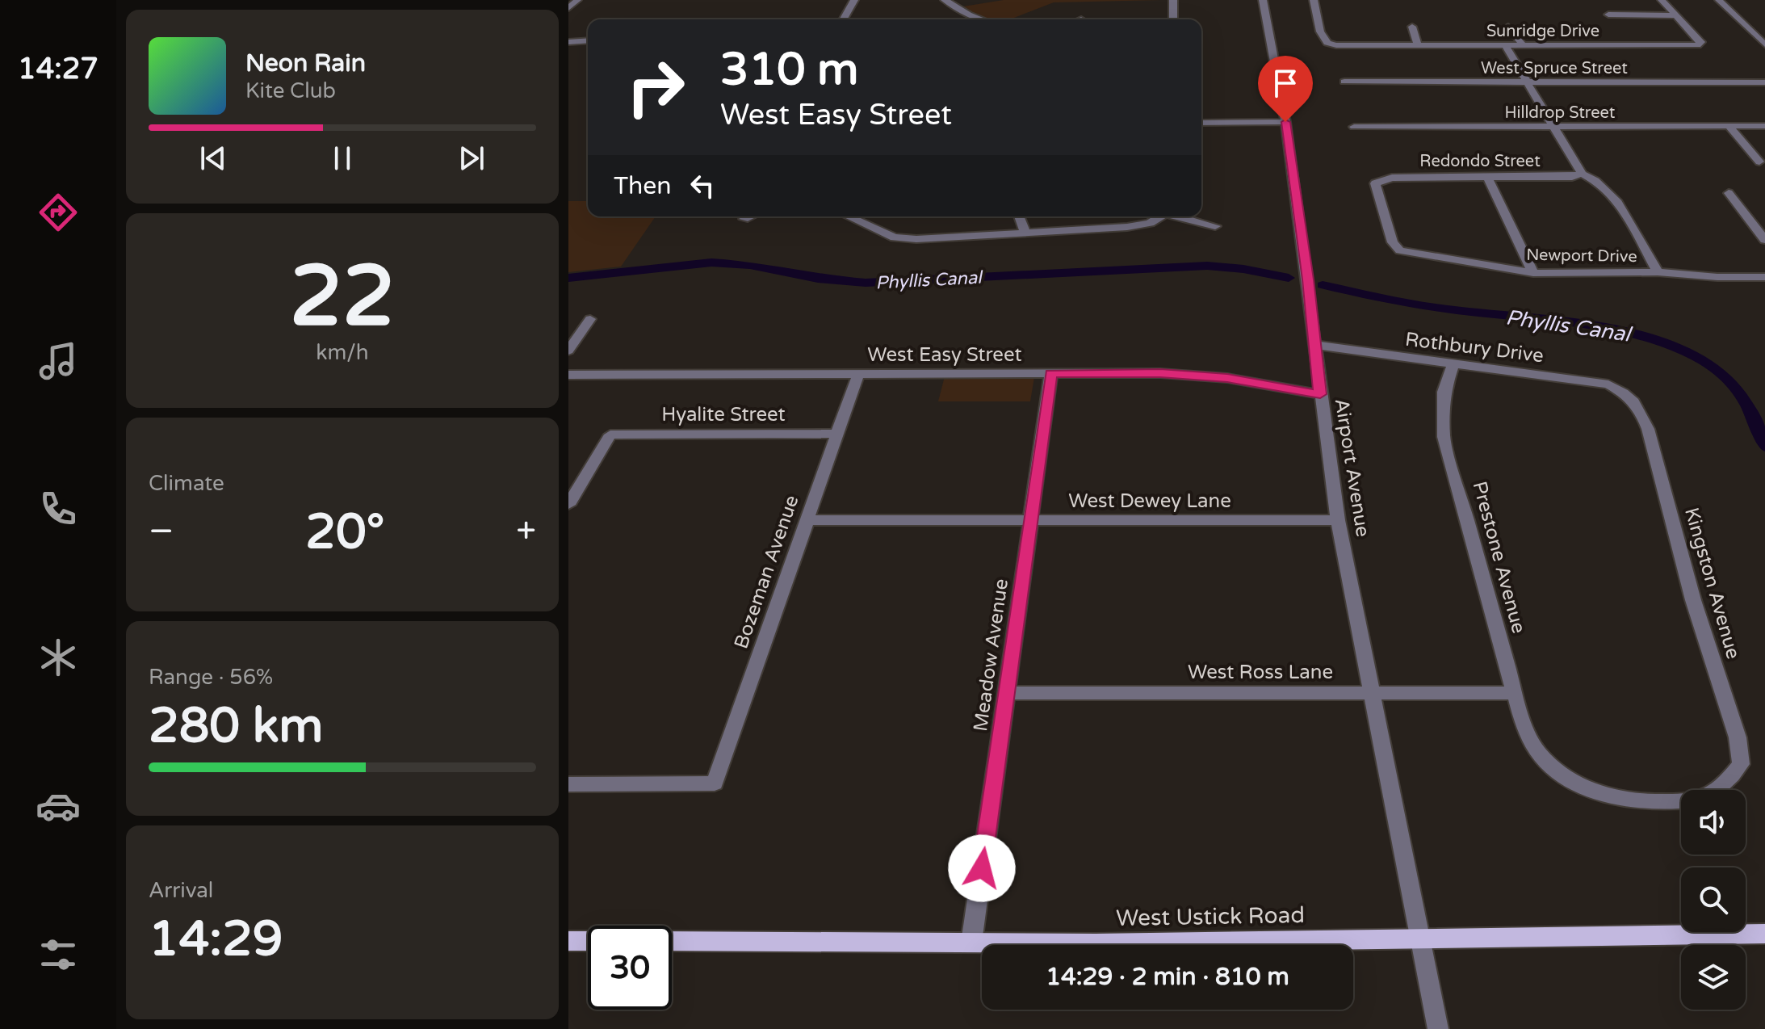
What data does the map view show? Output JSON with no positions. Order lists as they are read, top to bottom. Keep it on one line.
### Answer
{"streets":{"main road":["West Ustick Road"],"street":["Sunridge Drive","West Spruce Street","Hilldrop Street","Redondo Street","Newport Drive","Rothbury Drive","West Easy Street","Hyalite Street","Airport Avenue","West Dewey Lane","Prestone Avenue","Bozeman Avenue","Kingston Avenue","Meadow Avenue","West Ross Lane"]},"crossings":[["Redondo Street","Newport Drive"],["Rothbury Drive","Airport Avenue"],["Rothbury Drive","Prestone Avenue"],["Rothbury Drive","Kingston Avenue"],["West Easy Street","Airport Avenue"],["West Easy Street","Bozeman Avenue"],["West Easy Street","Meadow Avenue"],["Hyalite Street","Bozeman Avenue"],["Airport Avenue","West Dewey Lane"],["Airport Avenue","West Ross Lane"],["Airport Avenue","West Ustick Road"],["West Dewey Lane","Bozeman Avenue"],["West Dewey Lane","Meadow Avenue"],["Prestone Avenue","Kingston Avenue"],["Prestone Avenue","West Ross Lane"],["Meadow Avenue","West Ross Lane"],["Meadow Avenue","West Ustick Road"]],"water":["Phyllis Canal"],"page":{"tabs":"14:27","turn":["310 m","West Easy Street"],"song":["Neon Rain","Kite Club"],"then":"Then","tile":[["22","km/h"],"Climate",["Range · 56%","280 km"],["Arrival","14:29"]],"heat":["−","20°","+"],"limit":"30","trip":"14:29 · 2 min · 810 m"}}
